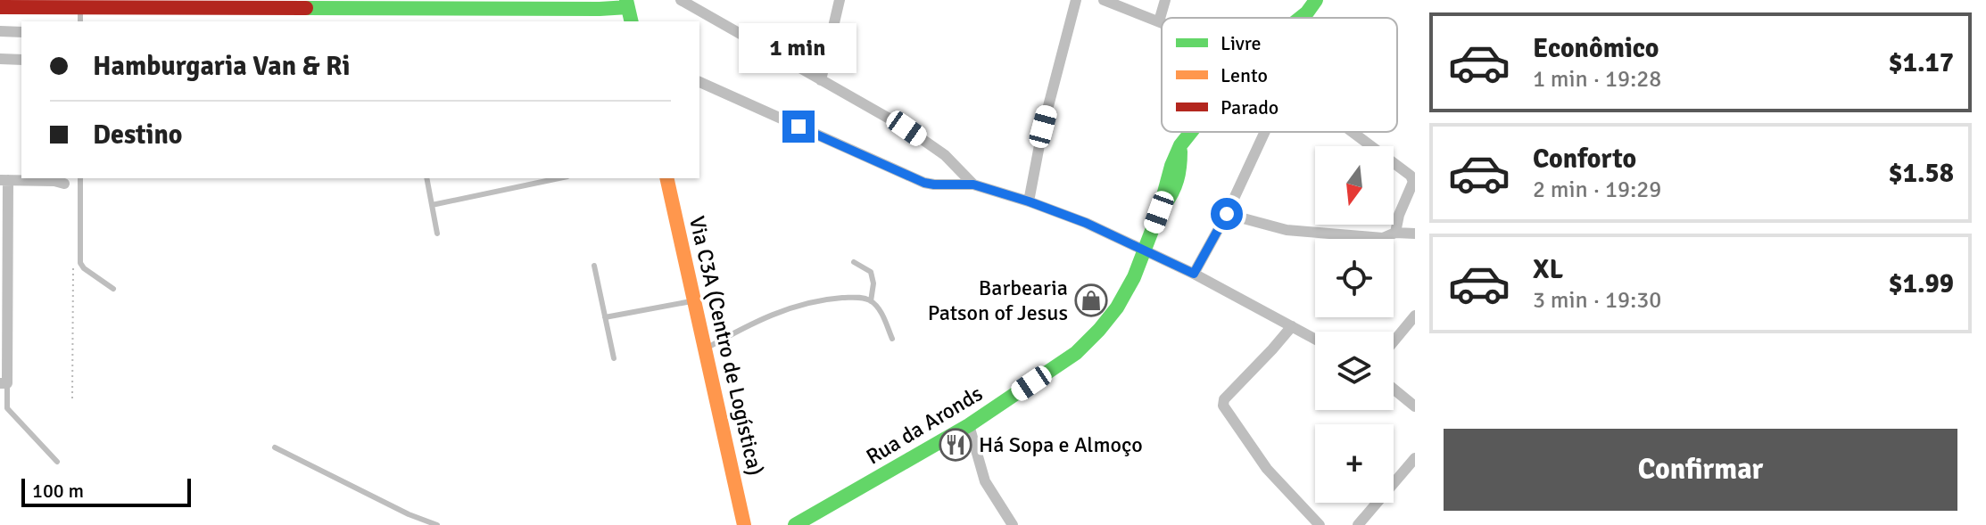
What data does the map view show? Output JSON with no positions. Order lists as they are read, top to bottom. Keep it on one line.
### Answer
{"streets":{"street":["Via C3A (Centro de Logística)","Rua da Aronds"]},"places":{"shop":["Barbearia Patson of Jesus"],"restaurant":["Há Sopa e Almoço"]},"legend":["Livre","Lento","Parado"],"scale_bar":"100 m","north":"bottom","page":{"list":[{"name":"Econômico","note":"1 min · 19:28","value":"$1.17"},{"name":"Conforto","note":"2 min · 19:29","value":"$1.58"},{"name":"XL","note":"3 min · 19:30","value":"$1.99"}],"banner":["Hamburgaria Van & Ri","Destino"],"bubble":"1 min","map_buttons":"+","buttons":"Confirmar","scale":"100 m"}}
